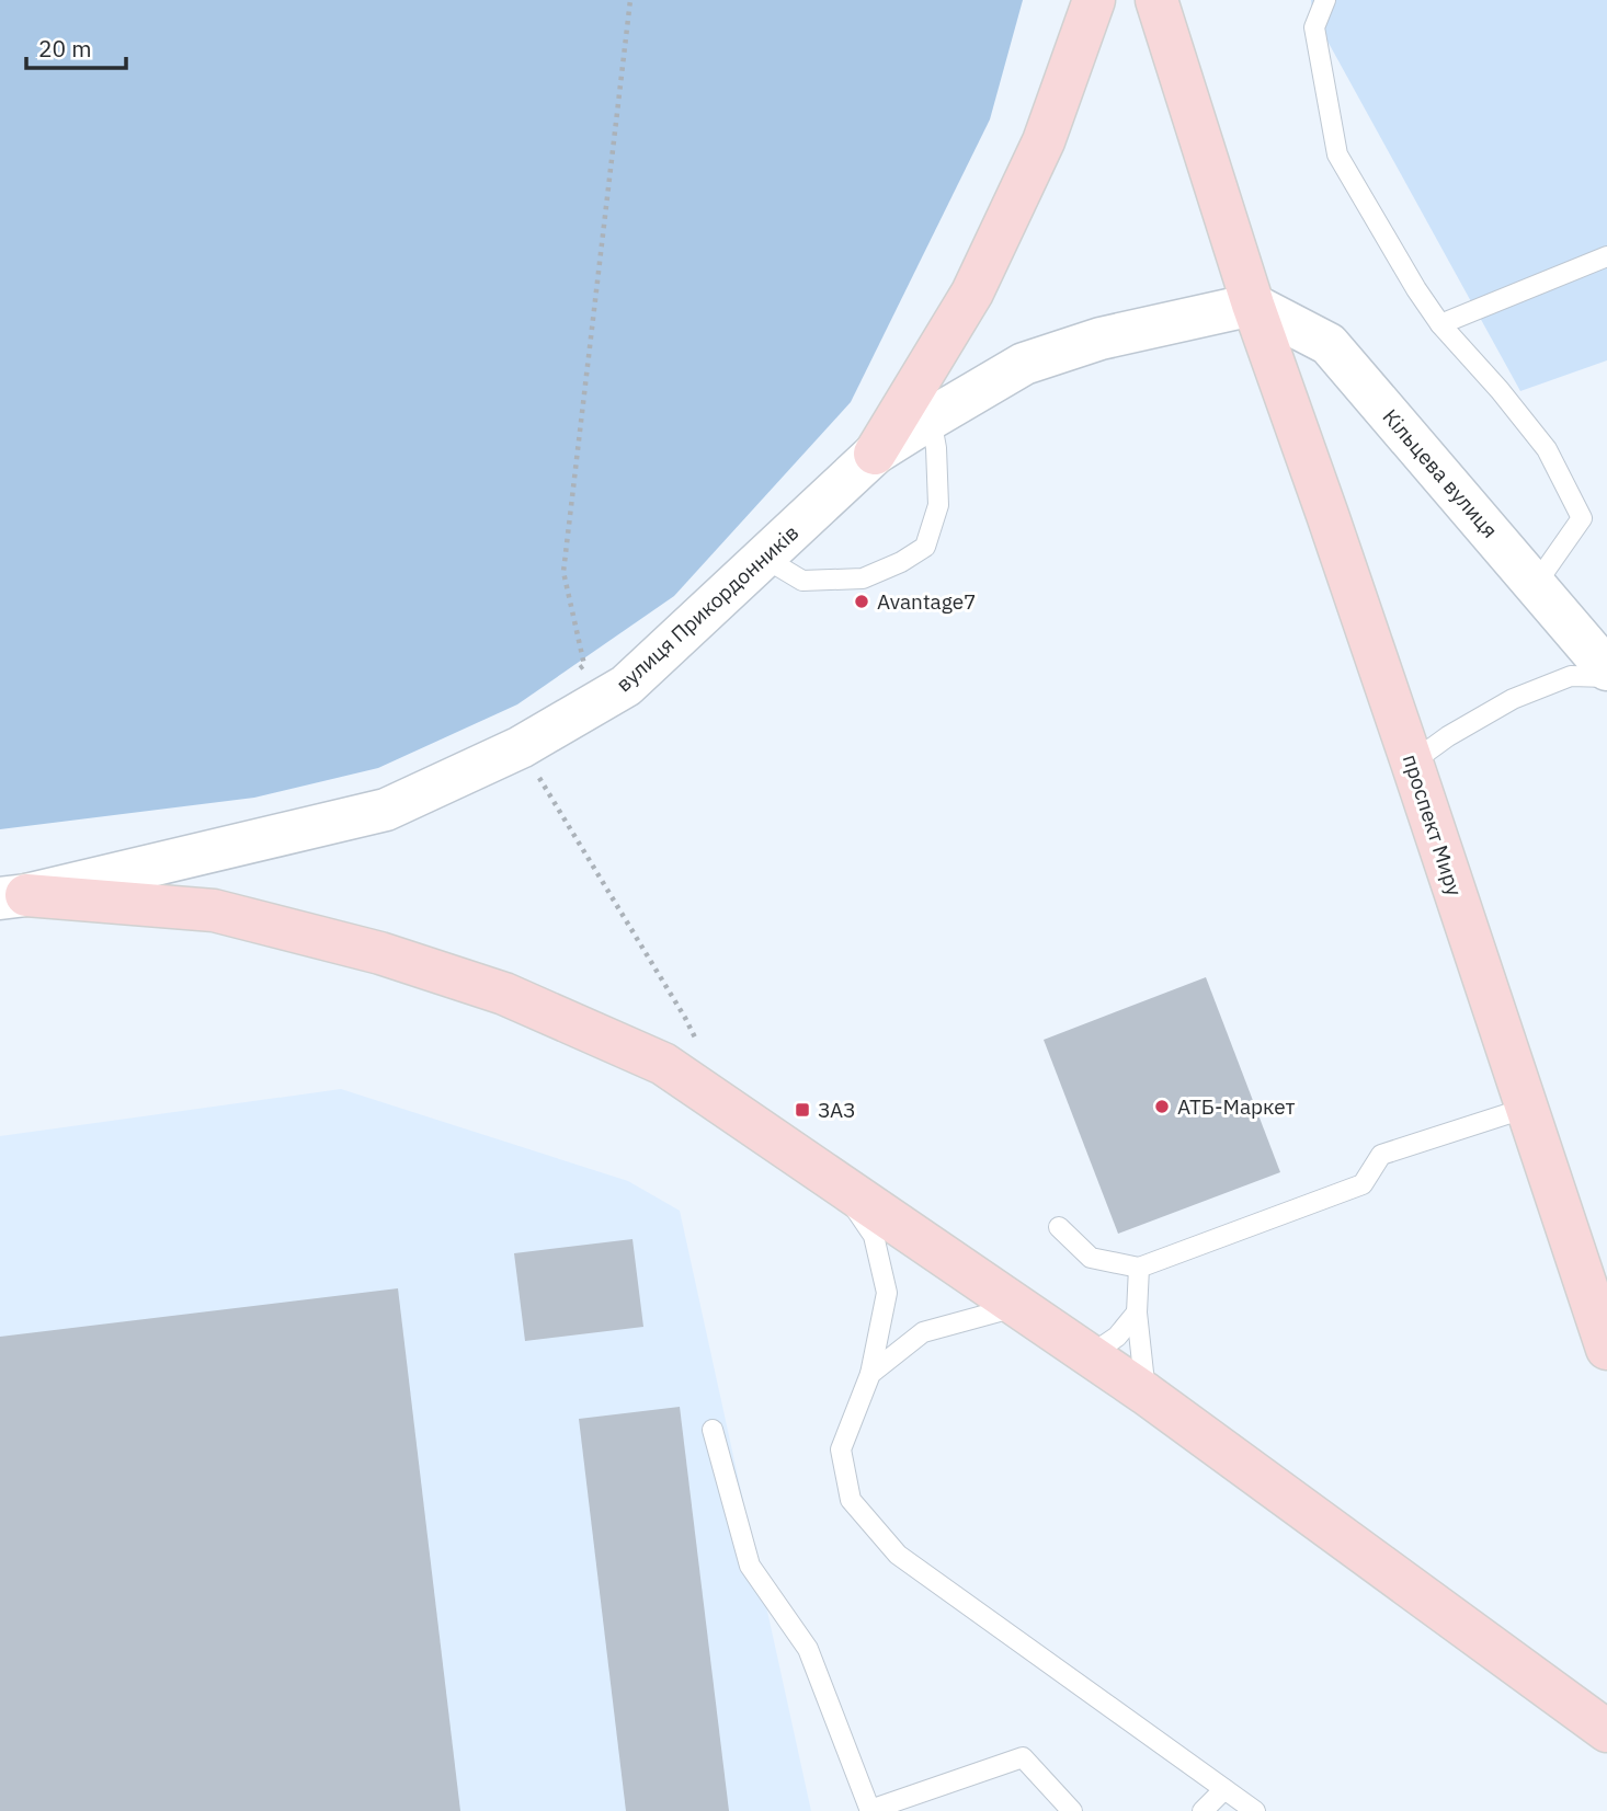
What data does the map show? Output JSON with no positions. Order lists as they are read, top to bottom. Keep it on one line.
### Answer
{"streets":{"main road":["проспект Миру"],"street":["Кільцева вулиця","вулиця Прикордонників"]},"crossings":[["Кільцева вулиця","вулиця Прикордонників"],["Кільцева вулиця","проспект Миру"],["вулиця Прикордонників","проспект Миру"]],"places":{"other":["Avantage7","АТБ-Маркет"],"transit":["ЗАЗ"]},"scale_bar":"20 m"}
